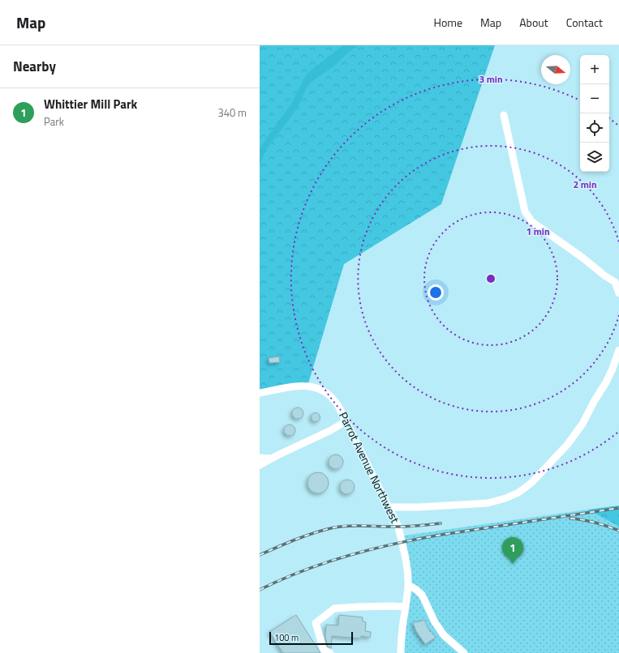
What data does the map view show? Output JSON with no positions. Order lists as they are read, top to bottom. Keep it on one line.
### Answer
{"streets":{"street":["Parrot Avenue Northwest"]},"scale_bar":"100 m","north":"right","page":{"header":"Map","nav":["Home","Map","About","Contact"],"heading":"Nearby","map_buttons":["+","−"],"list":[{"mark":"1","name":"Whittier Mill Park","note":"Park","value":"340 m"}],"pins":"1","scale":"100 m"},"rings":["3 min","2 min","1 min"]}
